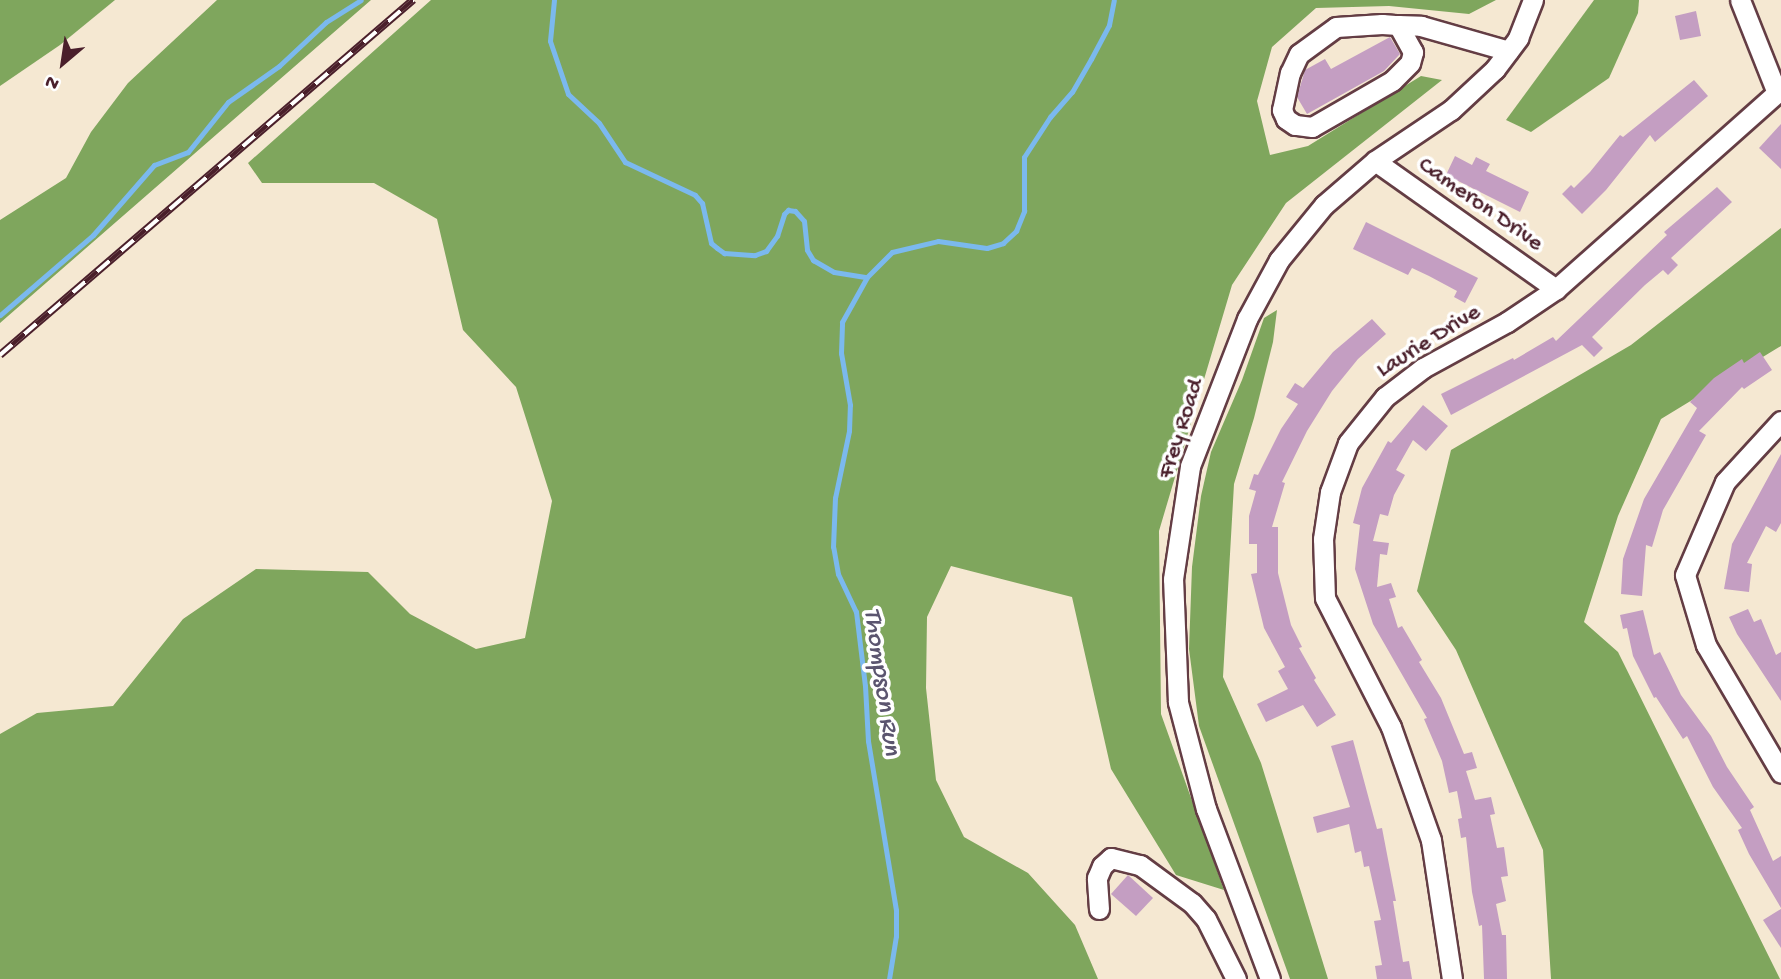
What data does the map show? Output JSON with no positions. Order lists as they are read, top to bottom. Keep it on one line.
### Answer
{"streets":{"street":["Cameron Drive","Laurie Drive","Frey Road"]},"crossings":[["Cameron Drive","Laurie Drive"],["Cameron Drive","Frey Road"]],"water":["Thompson Run"],"north":"bottom left"}
